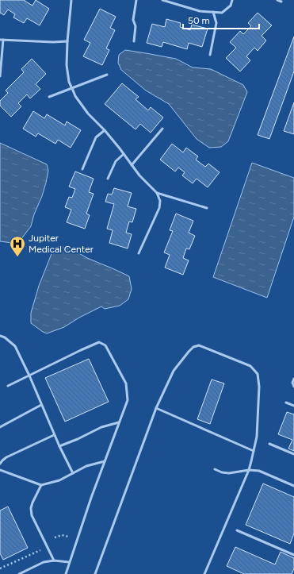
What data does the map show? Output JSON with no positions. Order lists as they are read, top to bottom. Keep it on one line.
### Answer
{"places":{"hospital":["Jupiter Medical Center"]},"scale_bar":"50 m"}
